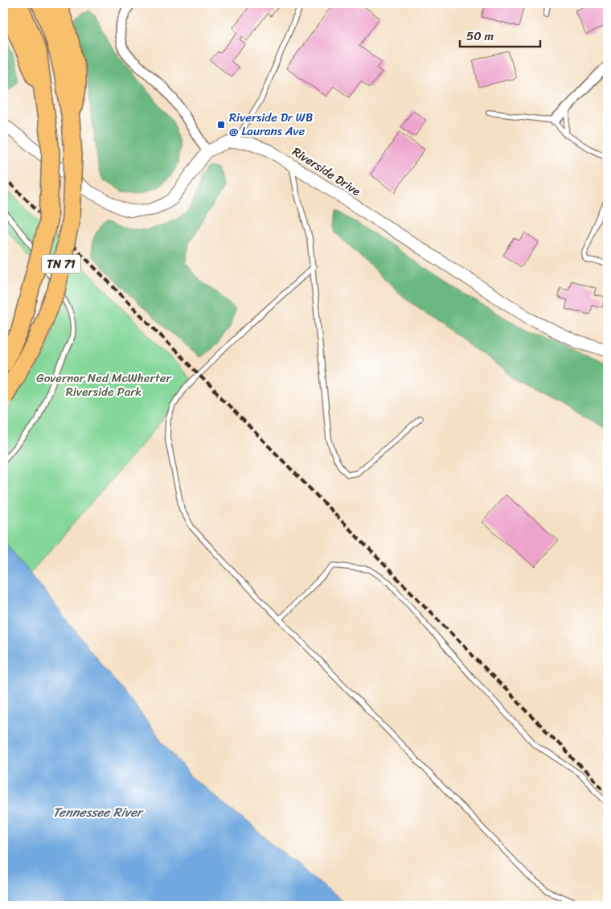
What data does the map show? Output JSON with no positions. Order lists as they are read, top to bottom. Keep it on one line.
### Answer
{"streets":{"highway":["TN 71"],"street":["Riverside Drive"]},"water":["Tennessee River"],"parks":["Governor Ned McWherter Riverside Park"],"places":{"transit":["Riverside Dr WB @ Laurans Ave"]},"scale_bar":"50 m"}
